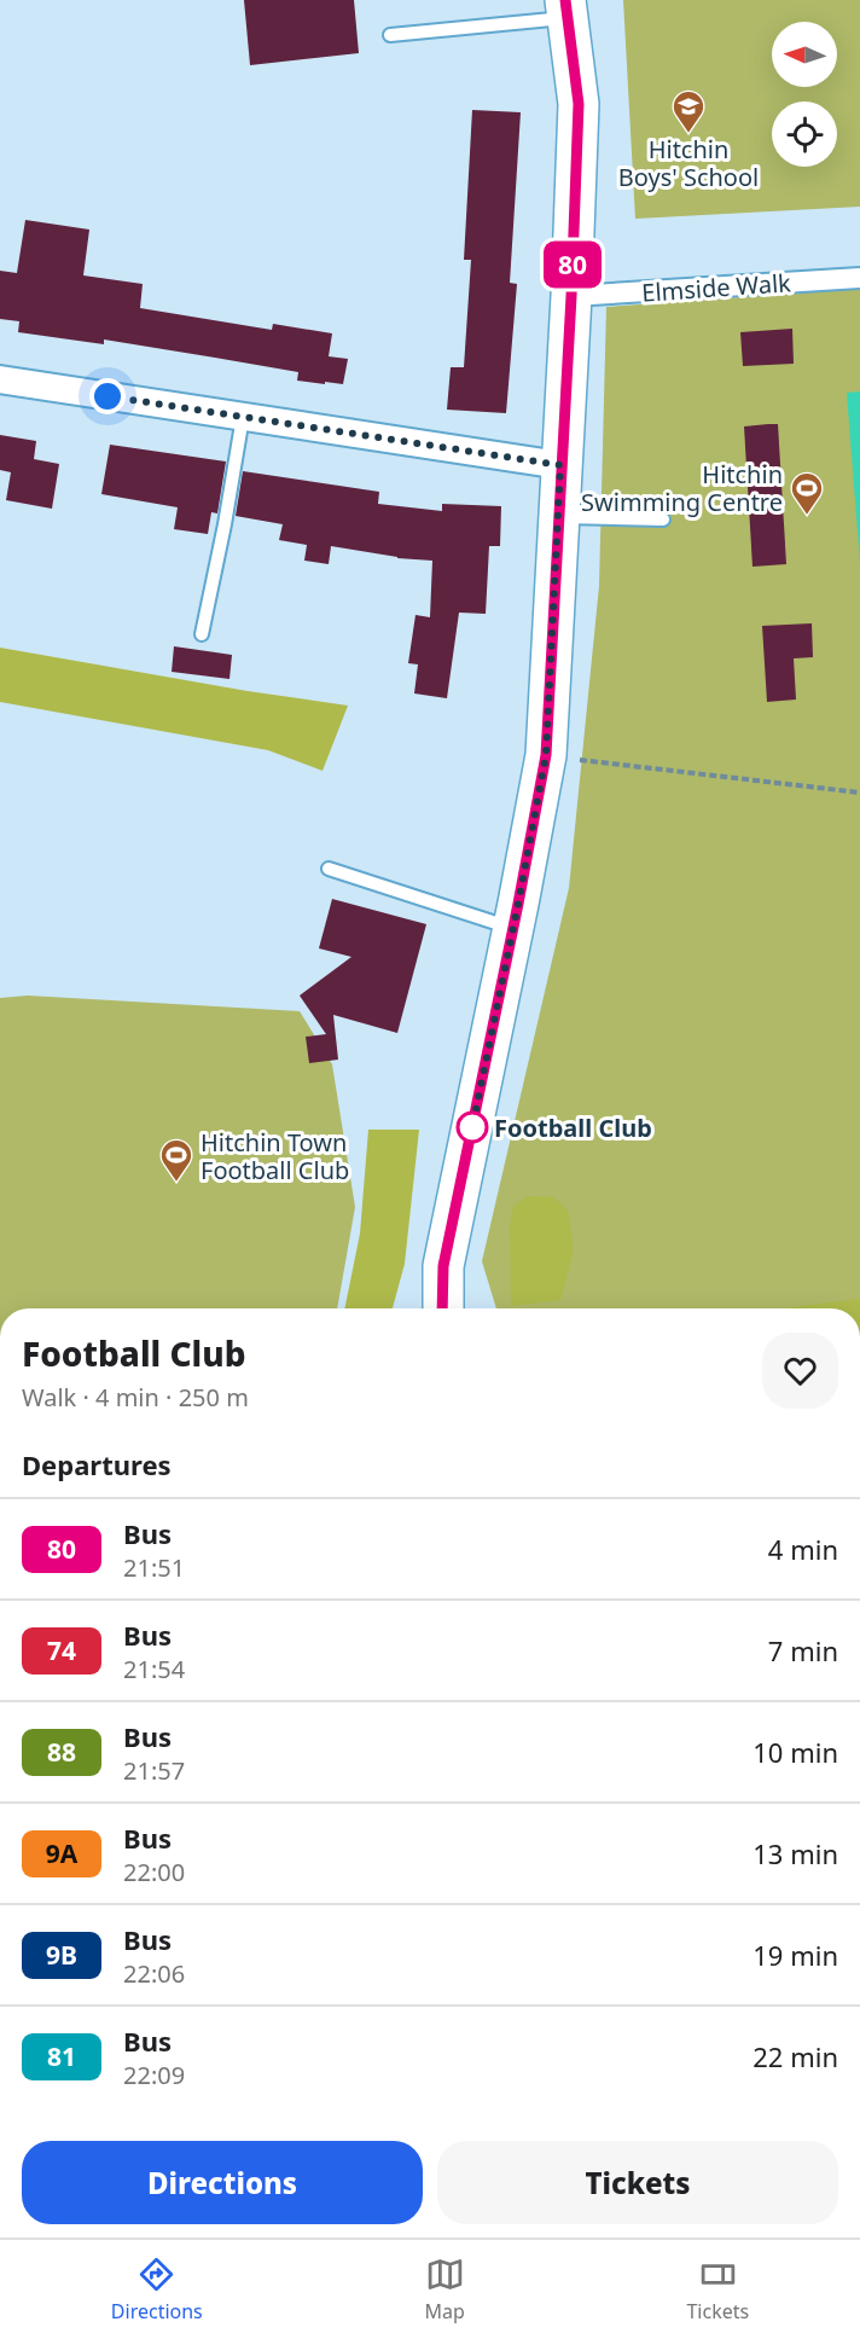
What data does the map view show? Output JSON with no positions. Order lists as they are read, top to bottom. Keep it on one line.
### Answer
{"streets":{"street":["Elmside Walk"]},"places":{"school or university":["Hitchin Boys' School"],"sports":["Hitchin Swimming Centre","Hitchin Town Football Club"],"other":["Football Club"]},"lines":["bus line 80"],"north":"left","page":{"on_map":"80","heading":[["Football Club","Walk · 4 min · 250 m"],"Departures"],"list":[{"mark":"80","name":"Bus","note":"21:51","value":"4 min"},{"mark":"74","name":"Bus","note":"21:54","value":"7 min"},{"mark":"88","name":"Bus","note":"21:57","value":"10 min"},{"mark":"9A","name":"Bus","note":"22:00","value":"13 min"},{"mark":"9B","name":"Bus","note":"22:06","value":"19 min"},{"mark":"81","name":"Bus","note":"22:09","value":"22 min"}],"buttons":["Directions","Tickets"],"tabs":["Directions","Map","Tickets"]}}
